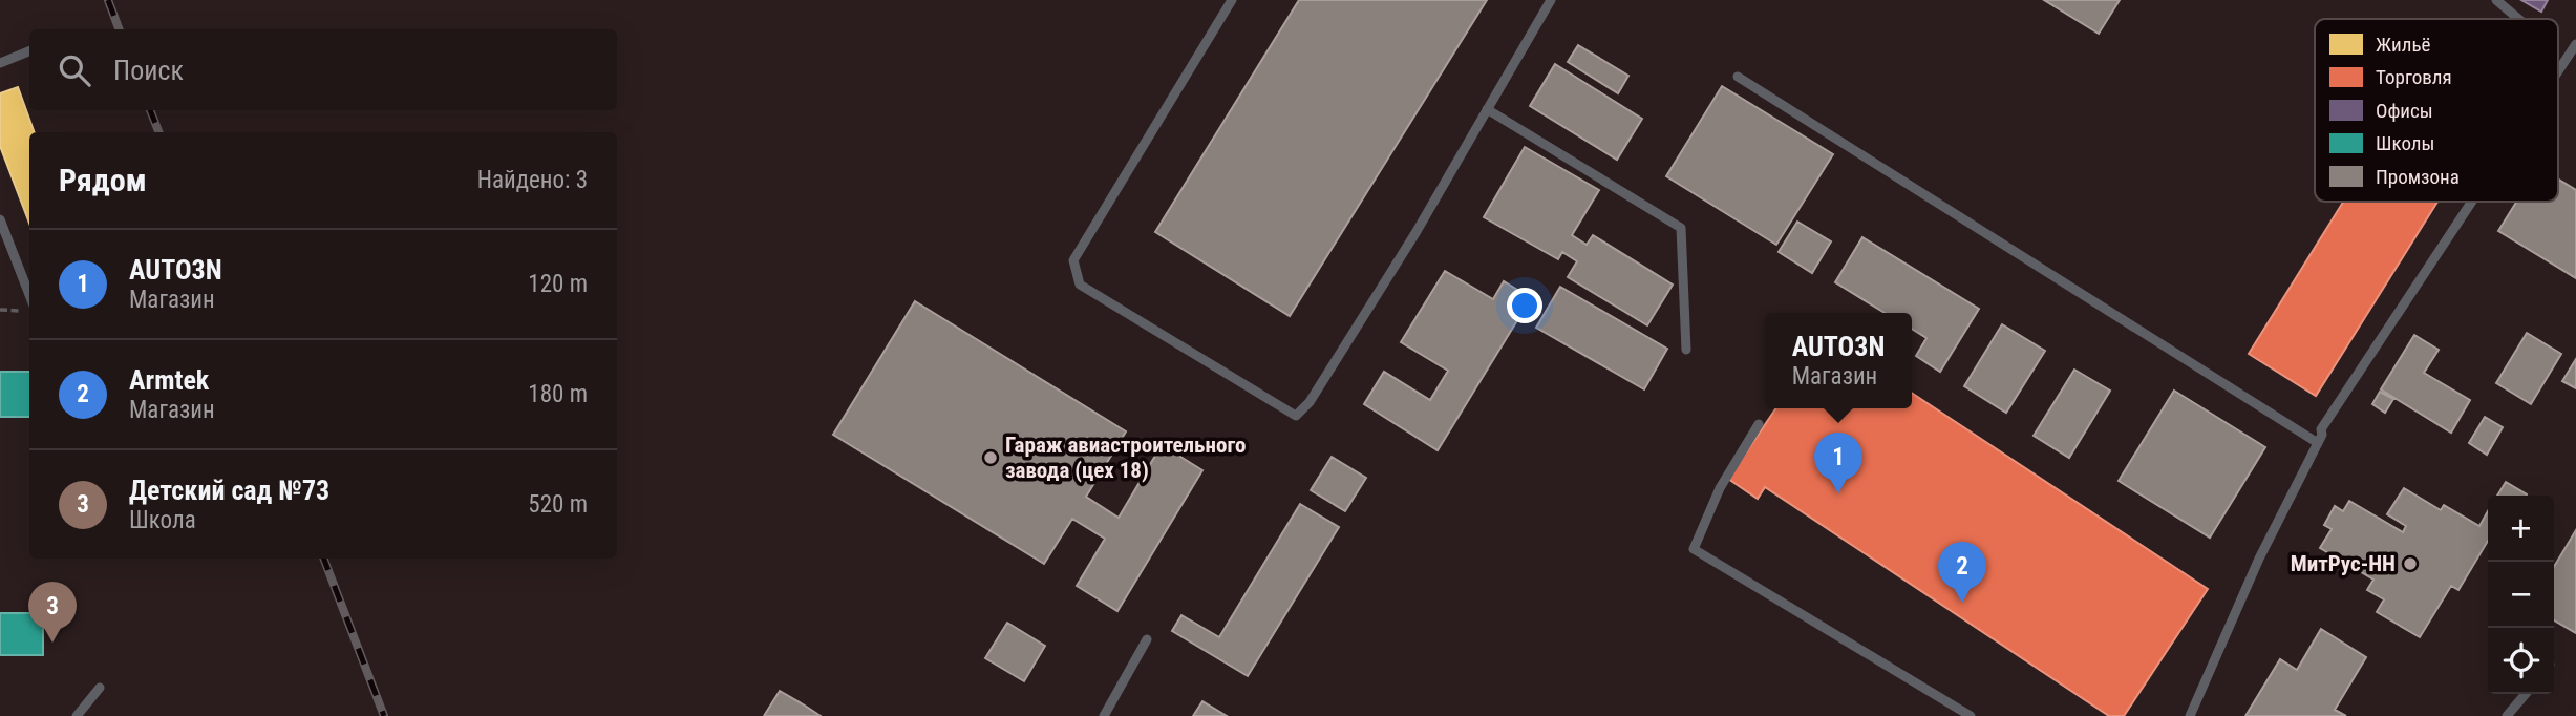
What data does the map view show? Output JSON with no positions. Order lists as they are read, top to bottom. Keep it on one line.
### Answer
{"places":["Гараж авиастроительного завода (цех 18)","МитРус-НН"],"legend":["Жильё","Торговля","Офисы","Школы","Промзона"],"page":{"search":"Поиск","heading":["Рядом","Найдено: 3"],"list":[{"mark":"1","name":"AUTO3N","note":"Магазин","value":"120 m"},{"mark":"2","name":"Armtek","note":"Магазин","value":"180 m"},{"mark":"3","name":"Детский сад №73","note":"Школа","value":"520 m"}],"popup":["AUTO3N","Магазин"],"pins":["1","2","3"],"map_buttons":["+","−"]}}
